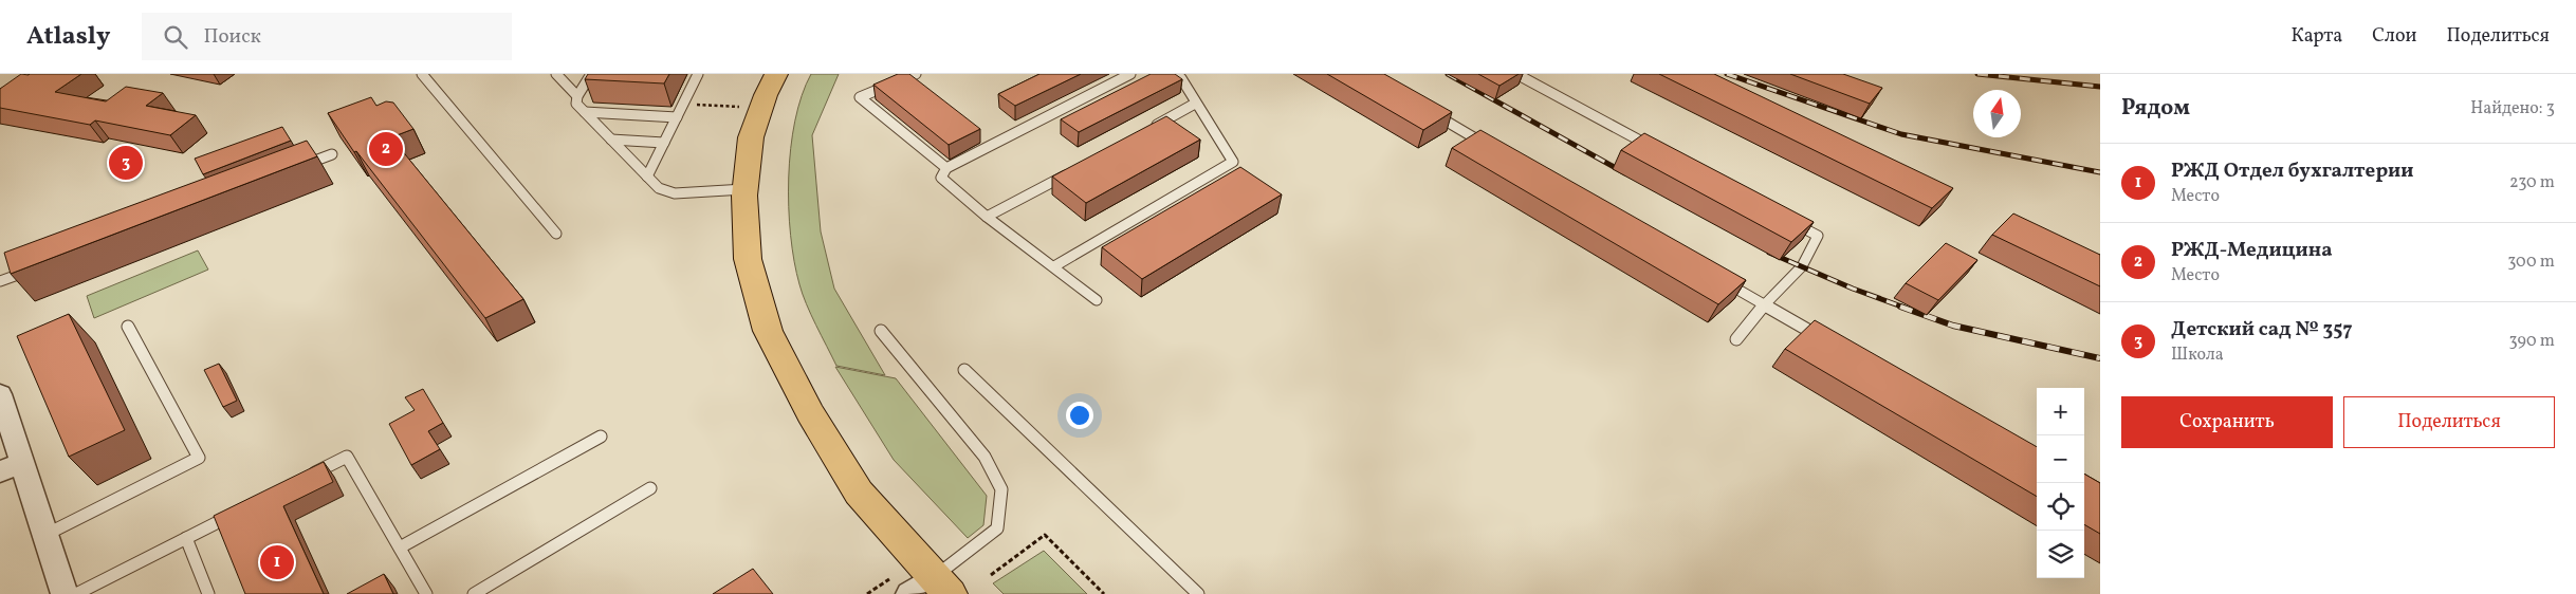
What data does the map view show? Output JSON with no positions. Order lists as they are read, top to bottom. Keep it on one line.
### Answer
{"north":"top","page":{"header":"Atlasly","search":"Поиск","nav":["Карта","Слои","Поделиться"],"heading":["Рядом","Найдено: 3"],"pins":["2","3","1"],"list":[{"mark":"1","name":"РЖД Отдел бухгалтерии","note":"Место","value":"230 m"},{"mark":"2","name":"РЖД-Медицина","note":"Место","value":"300 m"},{"mark":"3","name":"Детский сад № 357","note":"Школа","value":"390 m"}],"buttons":["Сохранить","Поделиться"],"map_buttons":["+","−"]}}
